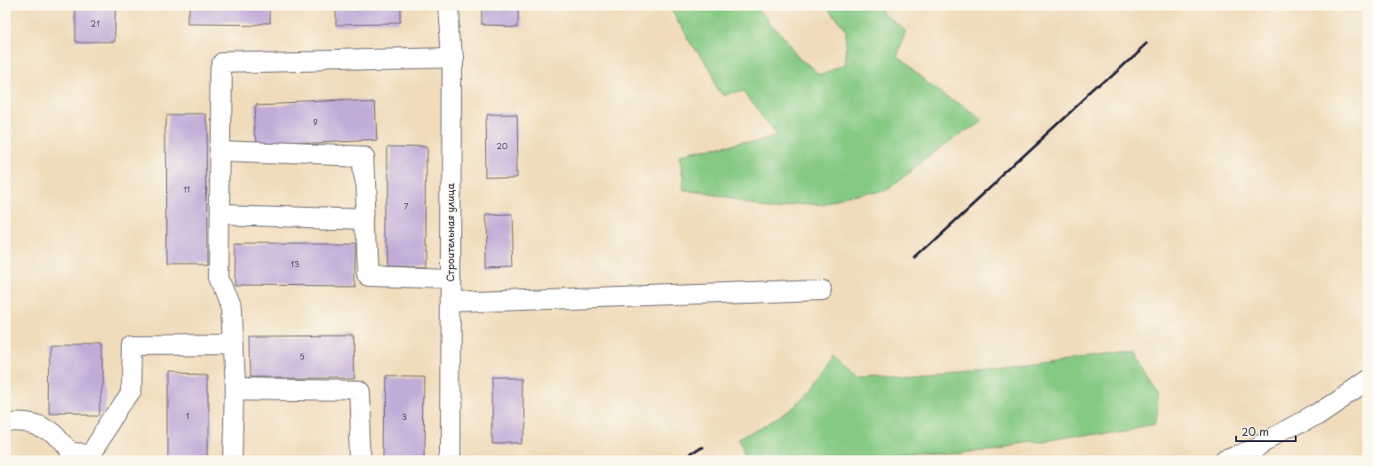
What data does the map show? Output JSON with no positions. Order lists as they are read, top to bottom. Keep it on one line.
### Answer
{"streets":{"street":["Строительная улица"]},"house_numbers":["21","9","20","11","7","13","5","1","3"],"scale_bar":"20 m"}
